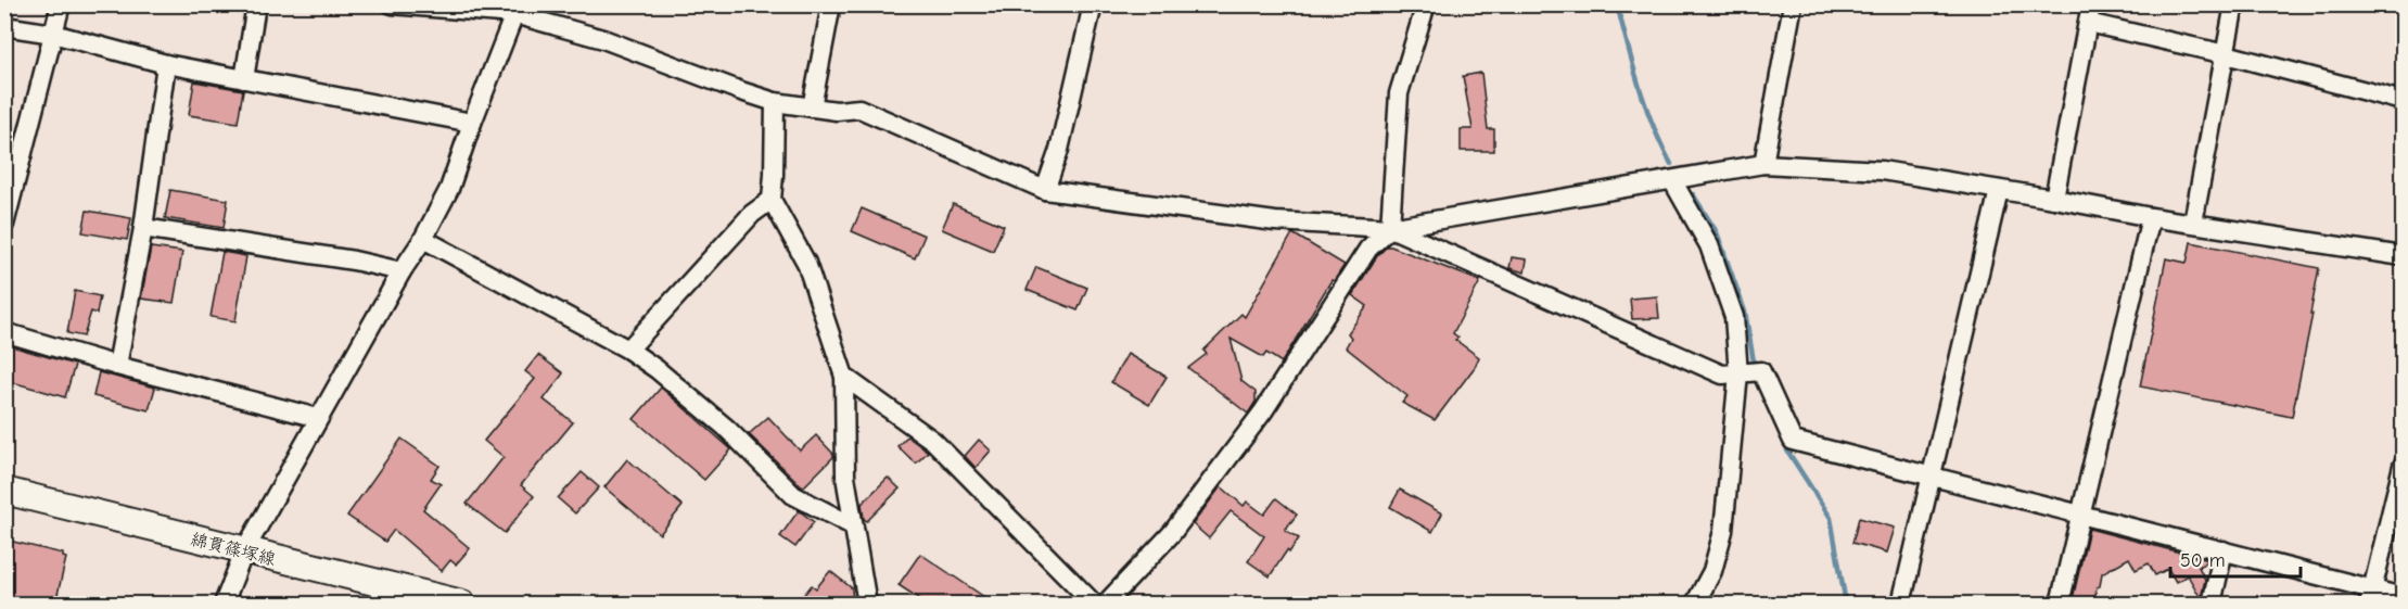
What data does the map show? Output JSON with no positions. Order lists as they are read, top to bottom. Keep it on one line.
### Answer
{"streets":{"main road":["綿貫篠塚線"]},"scale_bar":"50 m"}
